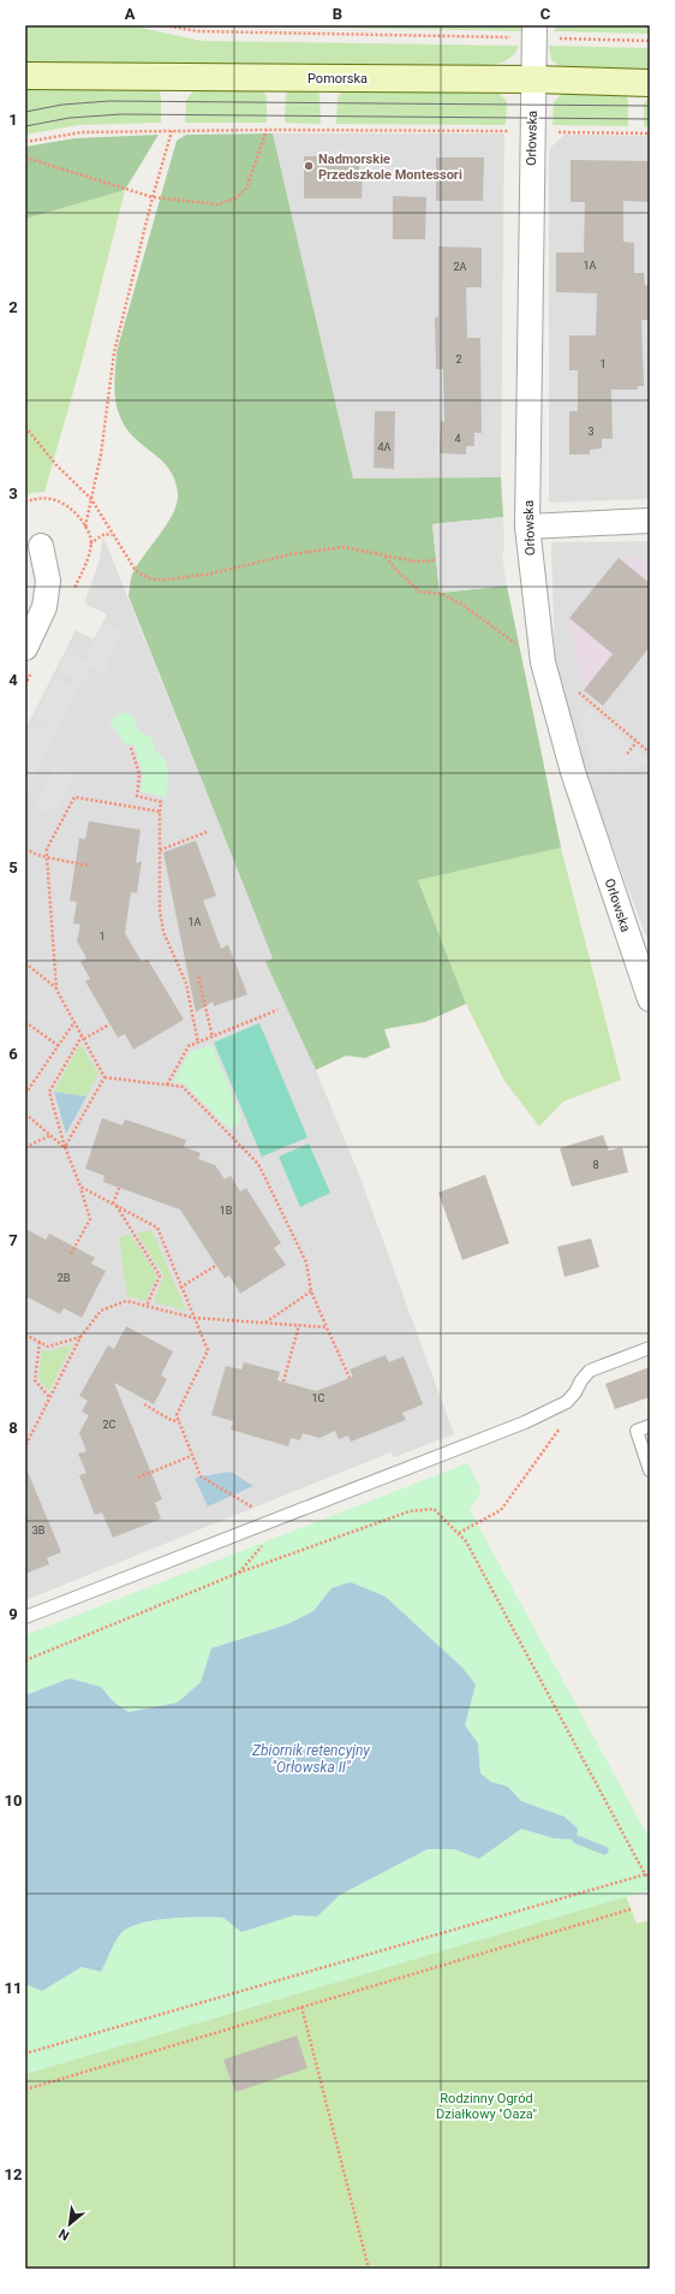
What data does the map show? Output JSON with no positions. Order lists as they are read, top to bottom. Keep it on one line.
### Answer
{"streets":{"street":["Pomorska","Orłowska"]},"crossings":[["Pomorska","Orłowska"]],"water":["Zbiornik retencyjny \"Orłowska II\""],"parks":["Rodzinny Ogród Działkowy \"Oaza\""],"places":["Nadmorskie Przedszkole Montessori"],"house_numbers":["1A","2A","2","1","3","4","4A","1A","1","8","1B","2B","1C","2C","3B"],"north":"bottom left","grid":{"columns":["A","B","C"],"rows":["1","2","3","4","5","6","7","8","9","10","11","12"]}}
